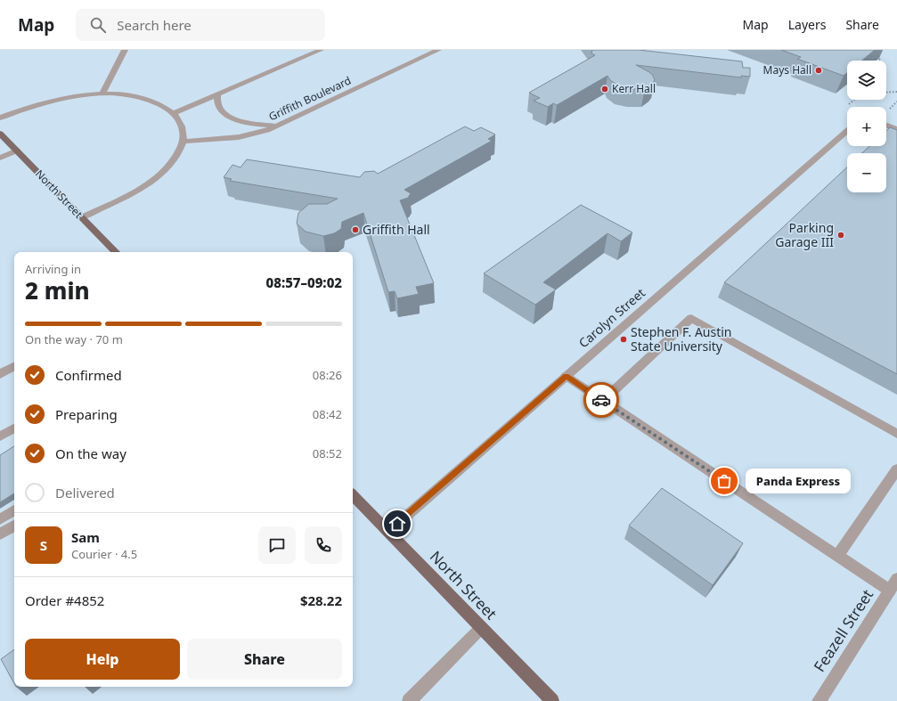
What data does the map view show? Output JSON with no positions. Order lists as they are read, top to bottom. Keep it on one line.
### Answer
{"streets":{"main road":["North Street"],"street":["Griffith Boulevard","Carolyn Street","Feazell Street"]},"crossings":[["North Street","Carolyn Street"]],"places":["Mays Hall","Kerr Hall","Griffith Hall","Parking Garage III","Stephen F. Austin State University","Panda Express"],"page":{"header":"Map","search":"Search here","nav":["Map","Layers","Share"],"map_buttons":["+","−"],"heading":["2 min","Arriving in","08:57–09:02"],"panel":["Sam","Courier · 4.5","Order #4852","$28.22"],"bar":"On the way · 70 m","list":[["Confirmed","08:26"],["Preparing","08:42"],["On the way","08:52"],"Delivered"],"bubble":"Panda Express","round":"S","buttons":["Help","Share"]}}
